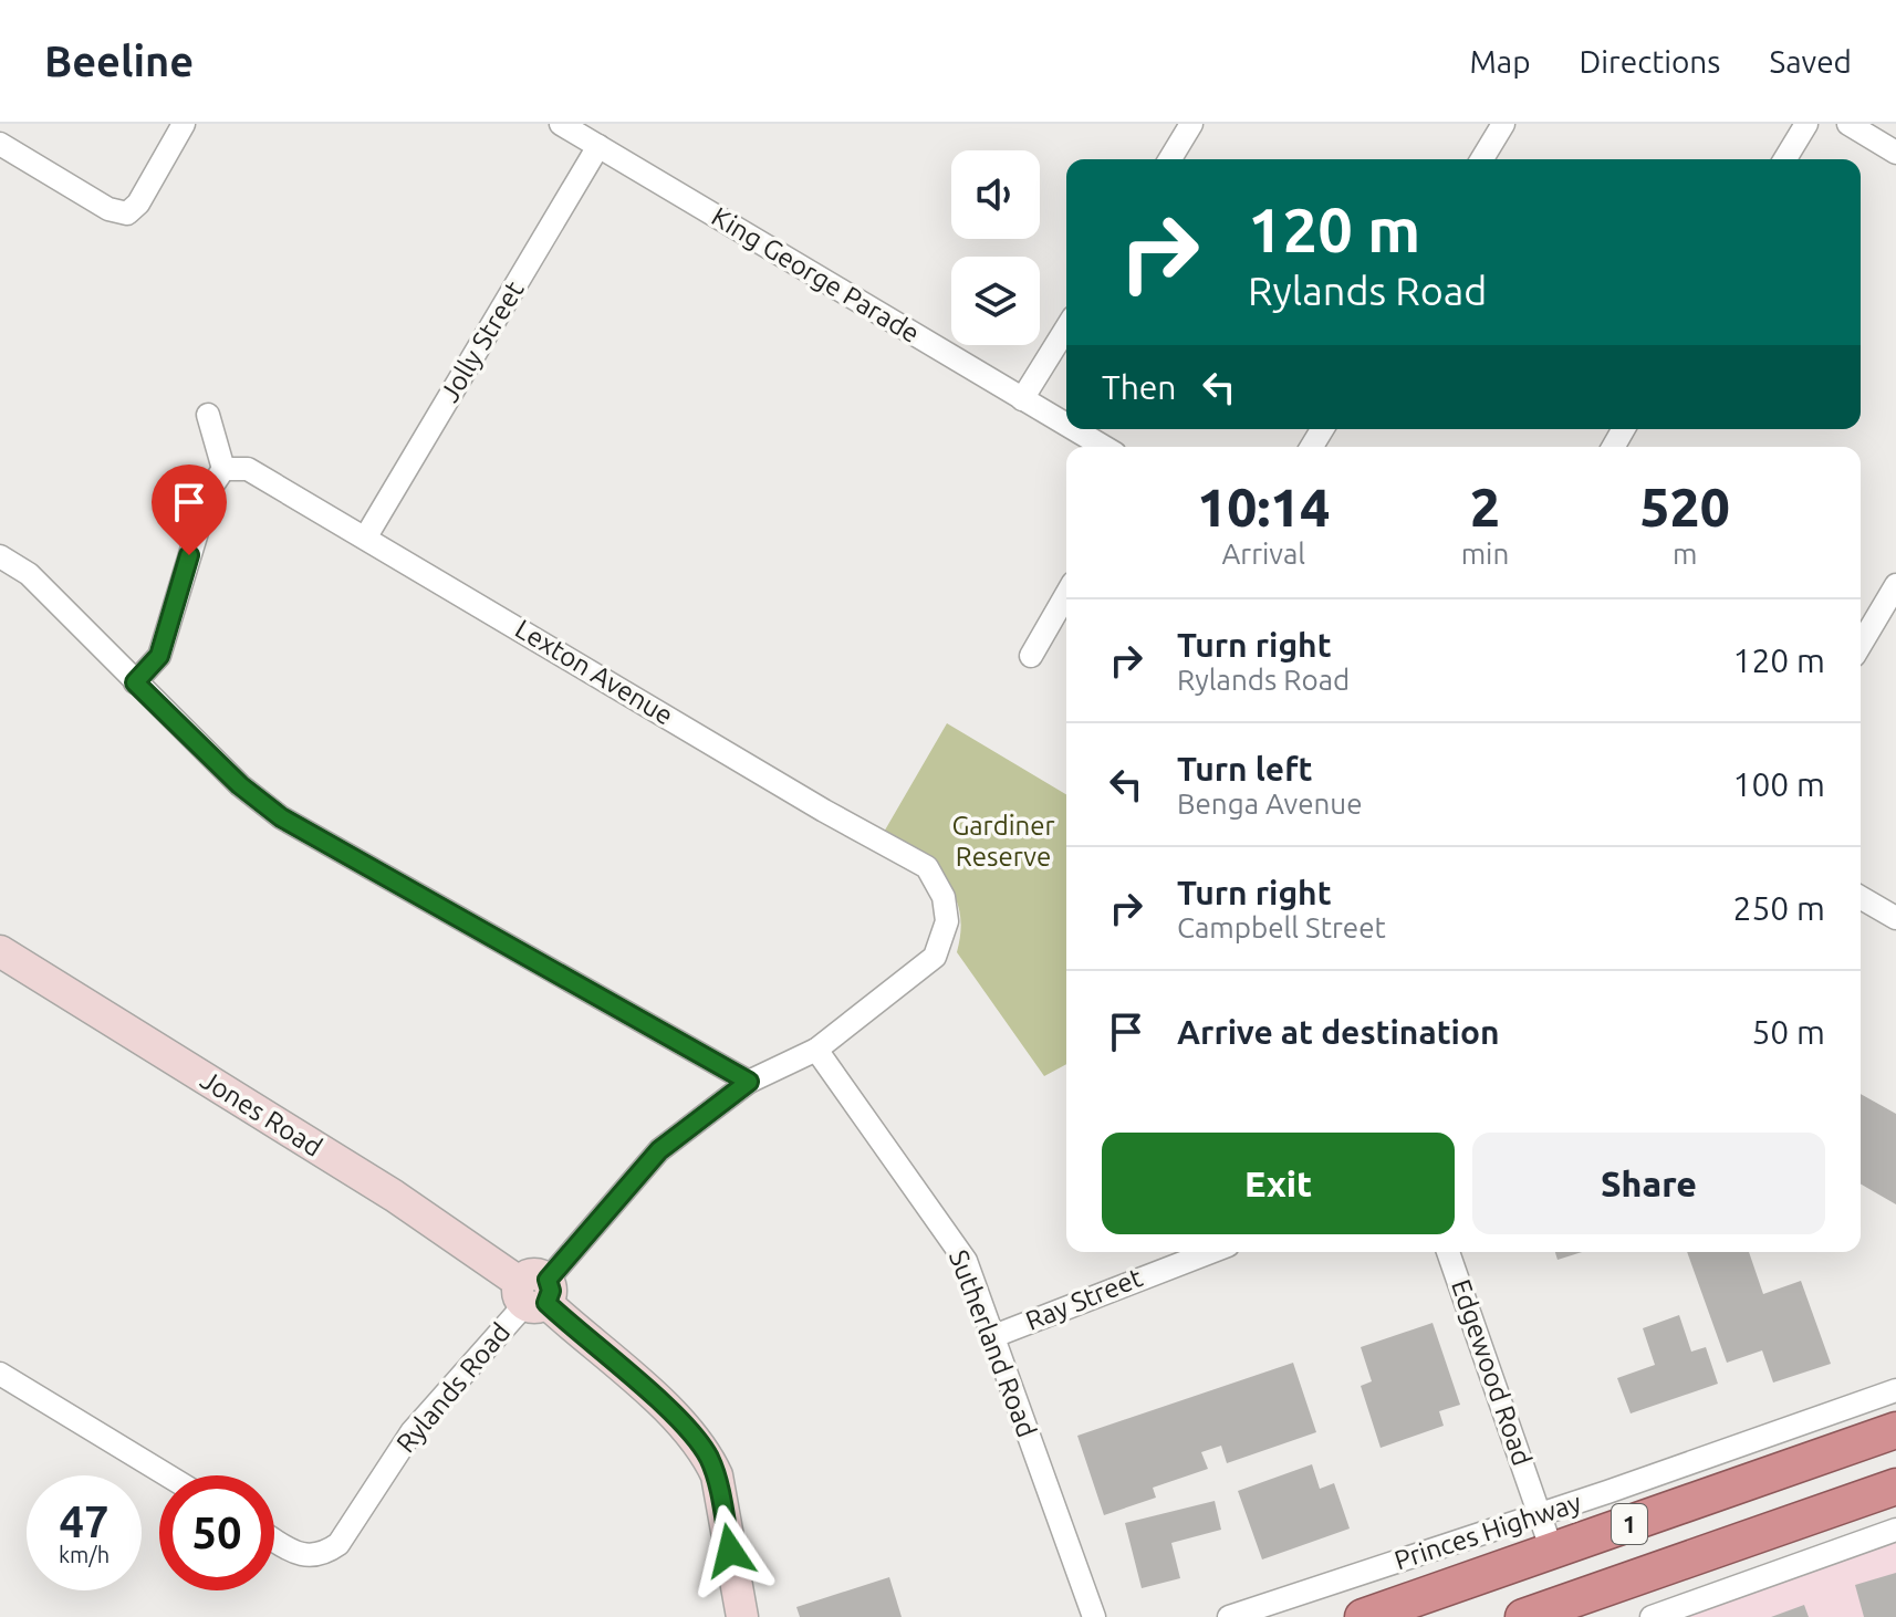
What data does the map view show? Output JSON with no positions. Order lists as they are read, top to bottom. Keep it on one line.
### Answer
{"streets":{"highway":["1","Princes Highway"],"main road":["Jones Road"],"street":["King George Parade","Jolly Street","Lexton Avenue","Ray Street","Sutherland Road","Edgewood Road","Rylands Road"]},"crossings":[["King George Parade","Jolly Street"],["Jolly Street","Lexton Avenue"],["Lexton Avenue","Rylands Road"],["Jones Road","Rylands Road"],["Ray Street","Sutherland Road"],["Sutherland Road","Rylands Road"],["Edgewood Road","Princes Highway"]],"parks":["Gardiner Reserve"],"page":{"header":"Beeline","nav":["Map","Directions","Saved"],"turn":["120 m","Rylands Road"],"then":"Then","eta":["10:14","Arrival","2","min","520","m"],"list":[{"name":"Turn right","note":"Rylands Road","value":"120 m"},{"name":"Turn left","note":"Benga Avenue","value":"100 m"},{"name":"Turn right","note":"Campbell Street","value":"250 m"},{"name":"Arrive at destination","value":"50 m"}],"buttons":["Exit","Share"],"speed":"47 km/h","limit":"50"}}
